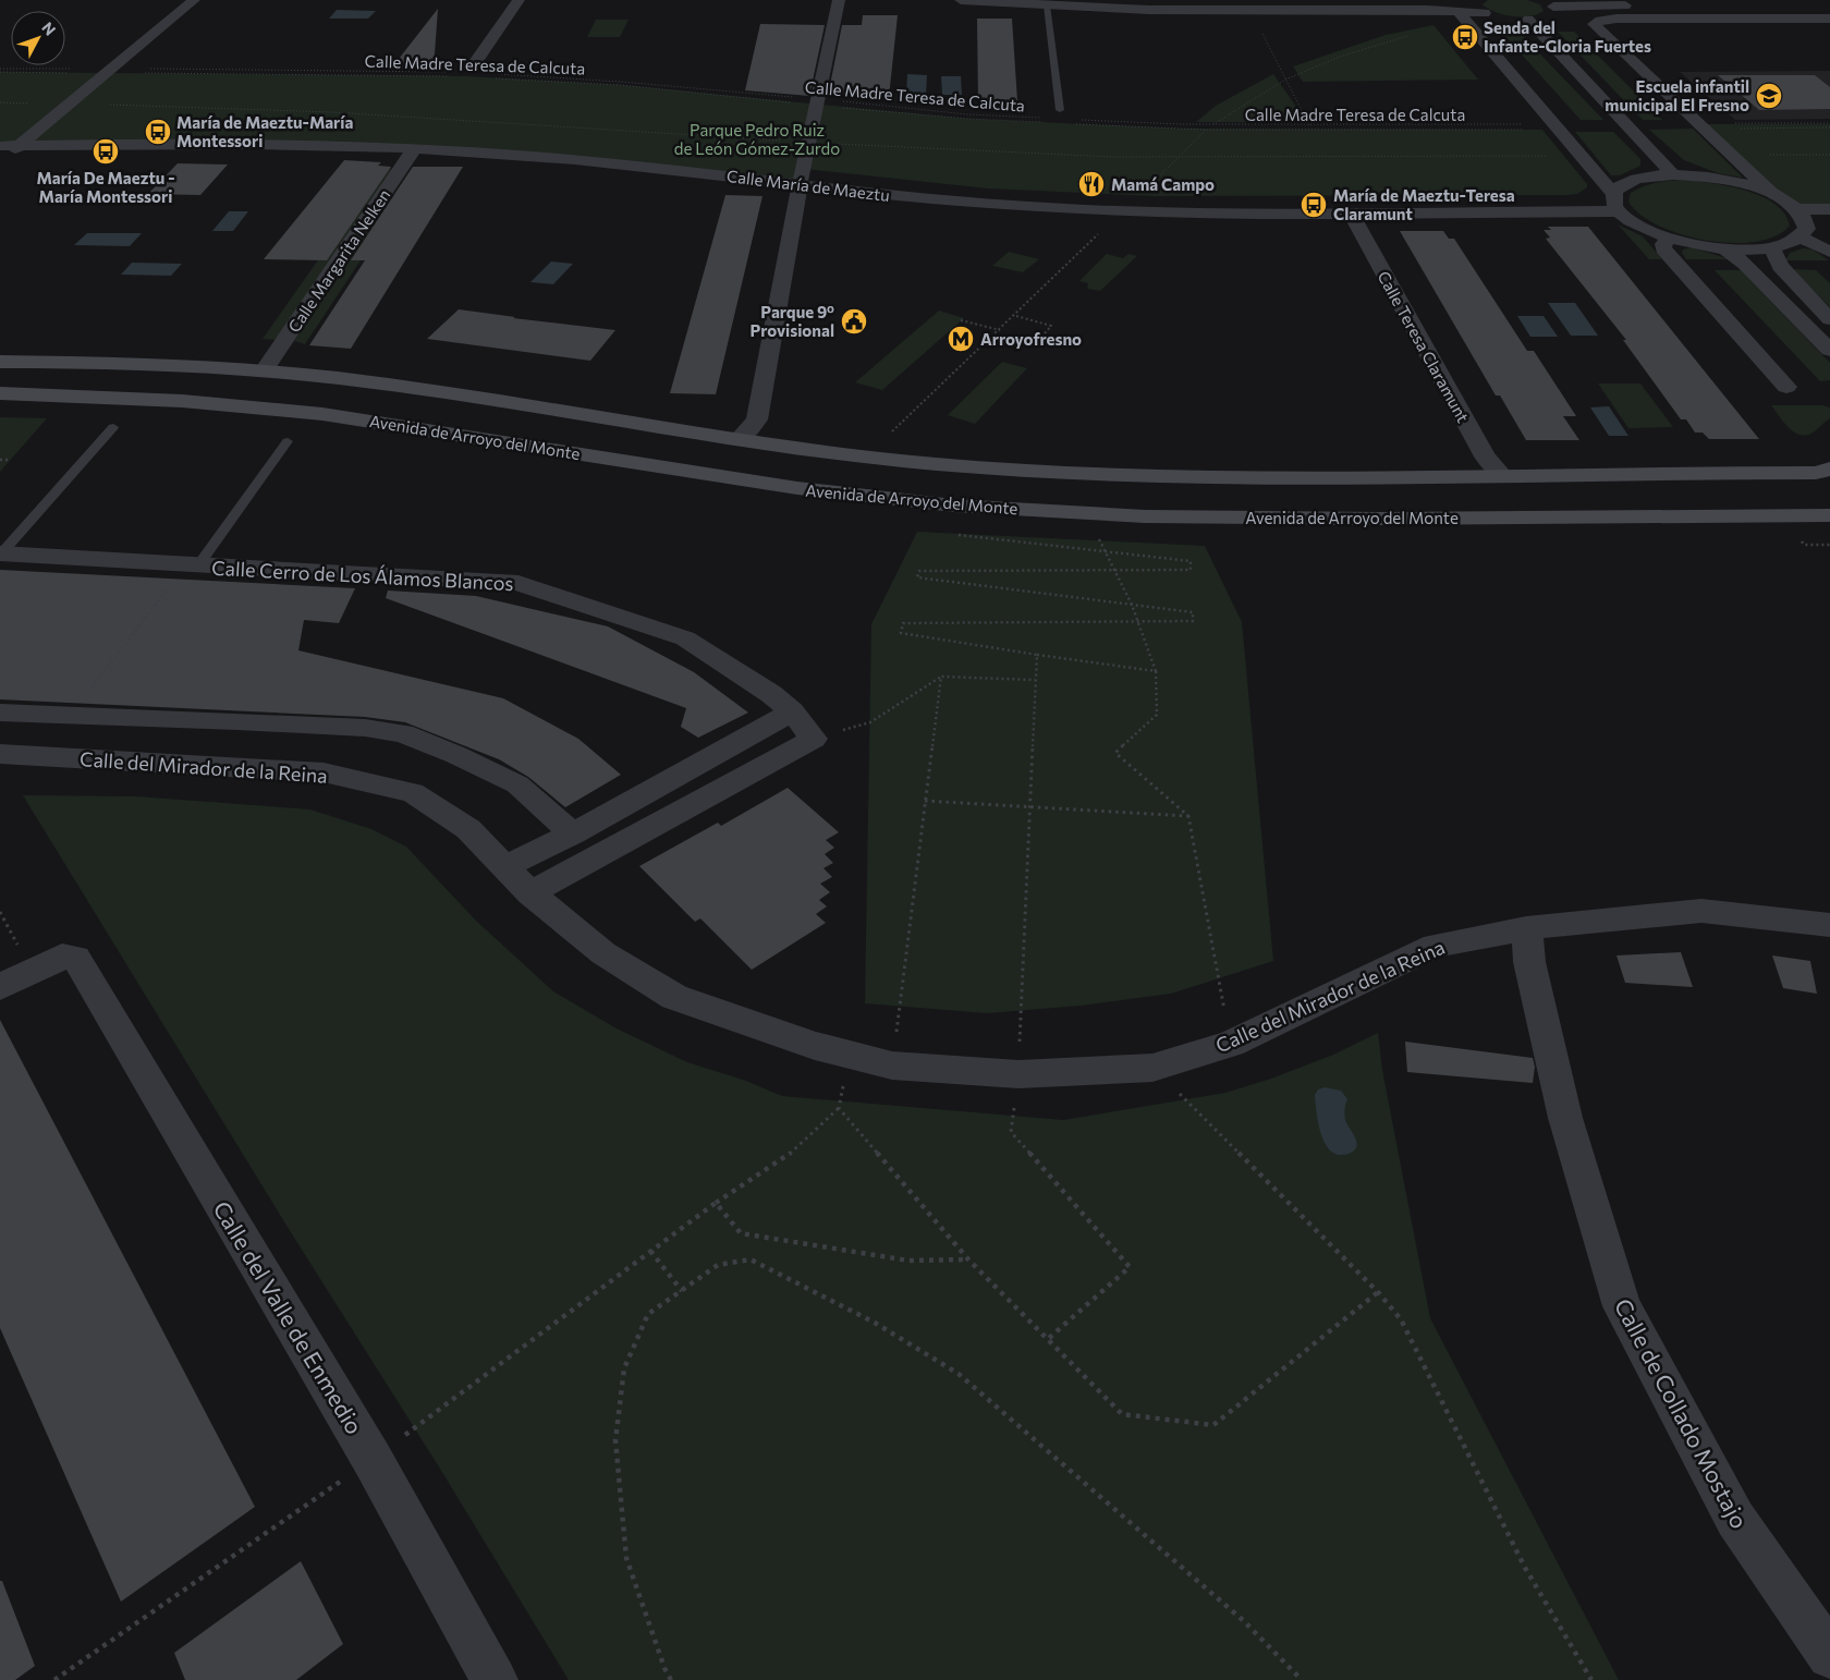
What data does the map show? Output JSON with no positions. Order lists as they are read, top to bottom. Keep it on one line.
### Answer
{"streets":{"street":["Calle María de Maeztu","Calle Margarita Nelken","Calle Teresa Claramunt","Avenida de Arroyo del Monte","Calle Cerro de Los Álamos Blancos","Calle del Mirador de la Reina","Calle del Valle de Enmedio","Calle de Collado Mostajo"],"path":["Calle Madre Teresa de Calcuta"]},"crossings":[["Calle María de Maeztu","Calle Margarita Nelken"],["Calle María de Maeztu","Calle Teresa Claramunt"],["Calle Margarita Nelken","Avenida de Arroyo del Monte"],["Calle Teresa Claramunt","Avenida de Arroyo del Monte"],["Calle del Mirador de la Reina","Calle de Collado Mostajo"]],"parks":["Parque Pedro Ruiz de León Gómez-Zurdo"],"places":{"bus stop":["Senda del Infante-Gloria Fuertes","María de Maeztu-María Montessori","María De Maeztu - María Montessori","María de Maeztu-Teresa Claramunt"],"school or university":["Escuela infantil municipal El Fresno"],"restaurant":["Mamá Campo"],"public building":["Parque 9º Provisional"],"metro station":["Arroyofresno"]},"north":"top right"}
